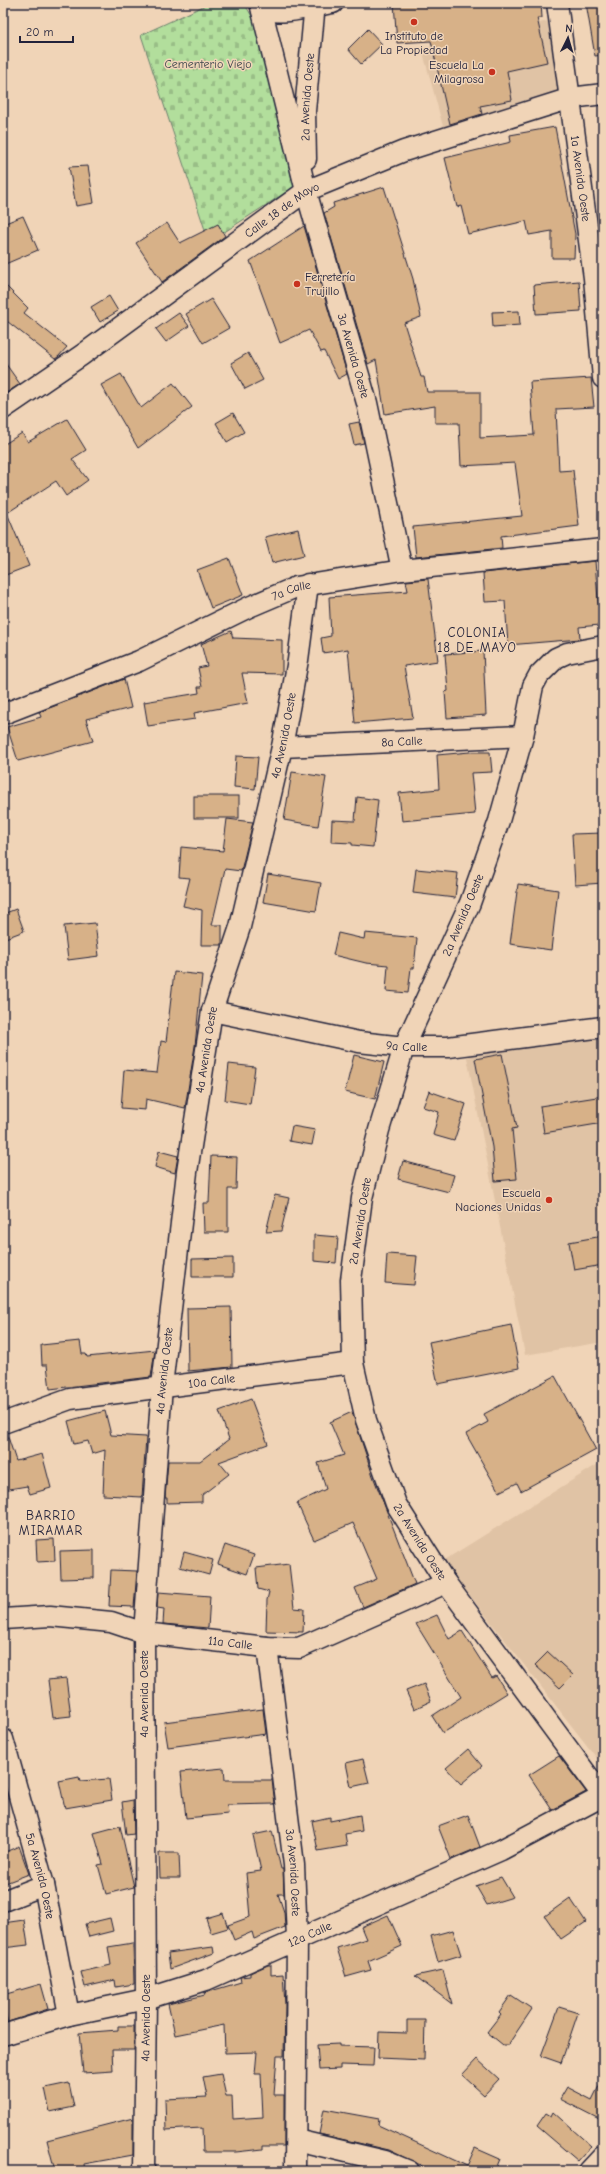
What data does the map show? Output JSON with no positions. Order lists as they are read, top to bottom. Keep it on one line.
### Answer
{"streets":{"street":["2a Avenida Oeste","1a Avenida Oeste","Calle 18 de Mayo","3a Avenida Oeste","7a Calle","4a Avenida Oeste","8a Calle","9a Calle","10a Calle","11a Calle","5a Avenida Oeste","12a Calle"]},"crossings":[["2a Avenida Oeste","Calle 18 de Mayo"],["2a Avenida Oeste","3a Avenida Oeste"],["2a Avenida Oeste","8a Calle"],["2a Avenida Oeste","9a Calle"],["2a Avenida Oeste","10a Calle"],["2a Avenida Oeste","11a Calle"],["2a Avenida Oeste","12a Calle"],["1a Avenida Oeste","Calle 18 de Mayo"],["Calle 18 de Mayo","3a Avenida Oeste"],["3a Avenida Oeste","7a Calle"],["3a Avenida Oeste","11a Calle"],["3a Avenida Oeste","12a Calle"],["7a Calle","4a Avenida Oeste"],["4a Avenida Oeste","8a Calle"],["4a Avenida Oeste","9a Calle"],["4a Avenida Oeste","10a Calle"],["4a Avenida Oeste","11a Calle"],["4a Avenida Oeste","12a Calle"],["5a Avenida Oeste","12a Calle"]],"districts":["COLONIA 18 DE MAYO","BARRIO MIRAMAR"],"parks":["Cementerio Viejo"],"places":["Instituto de La Propiedad","Escuela La Milagrosa","Ferretería Trujillo","Escuela Naciones Unidas"],"scale_bar":"20 m","north":"top"}
